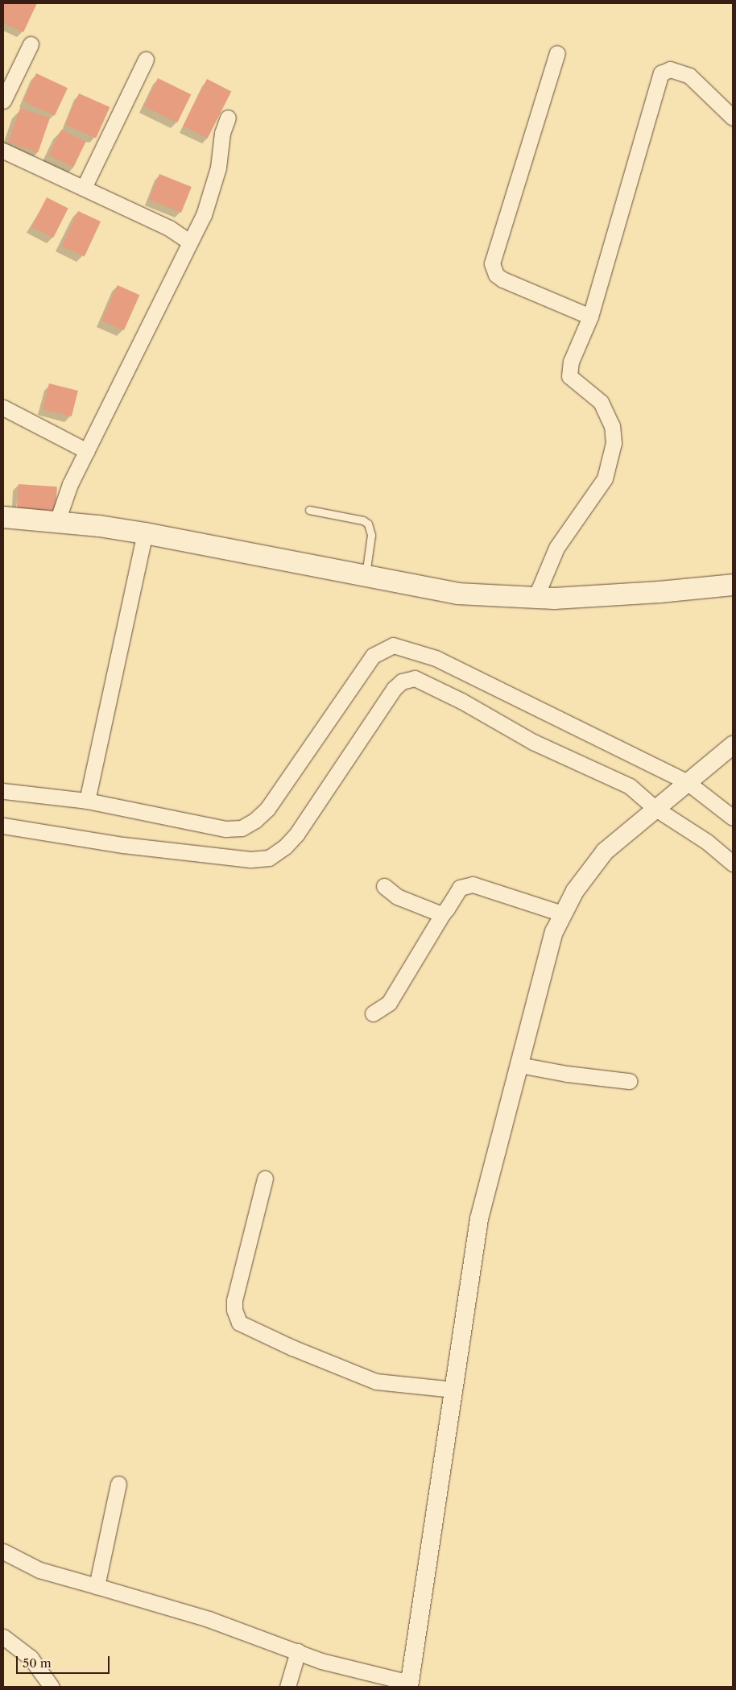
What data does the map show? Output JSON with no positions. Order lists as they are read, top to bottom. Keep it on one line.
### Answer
{"scale_bar":"50 m"}
